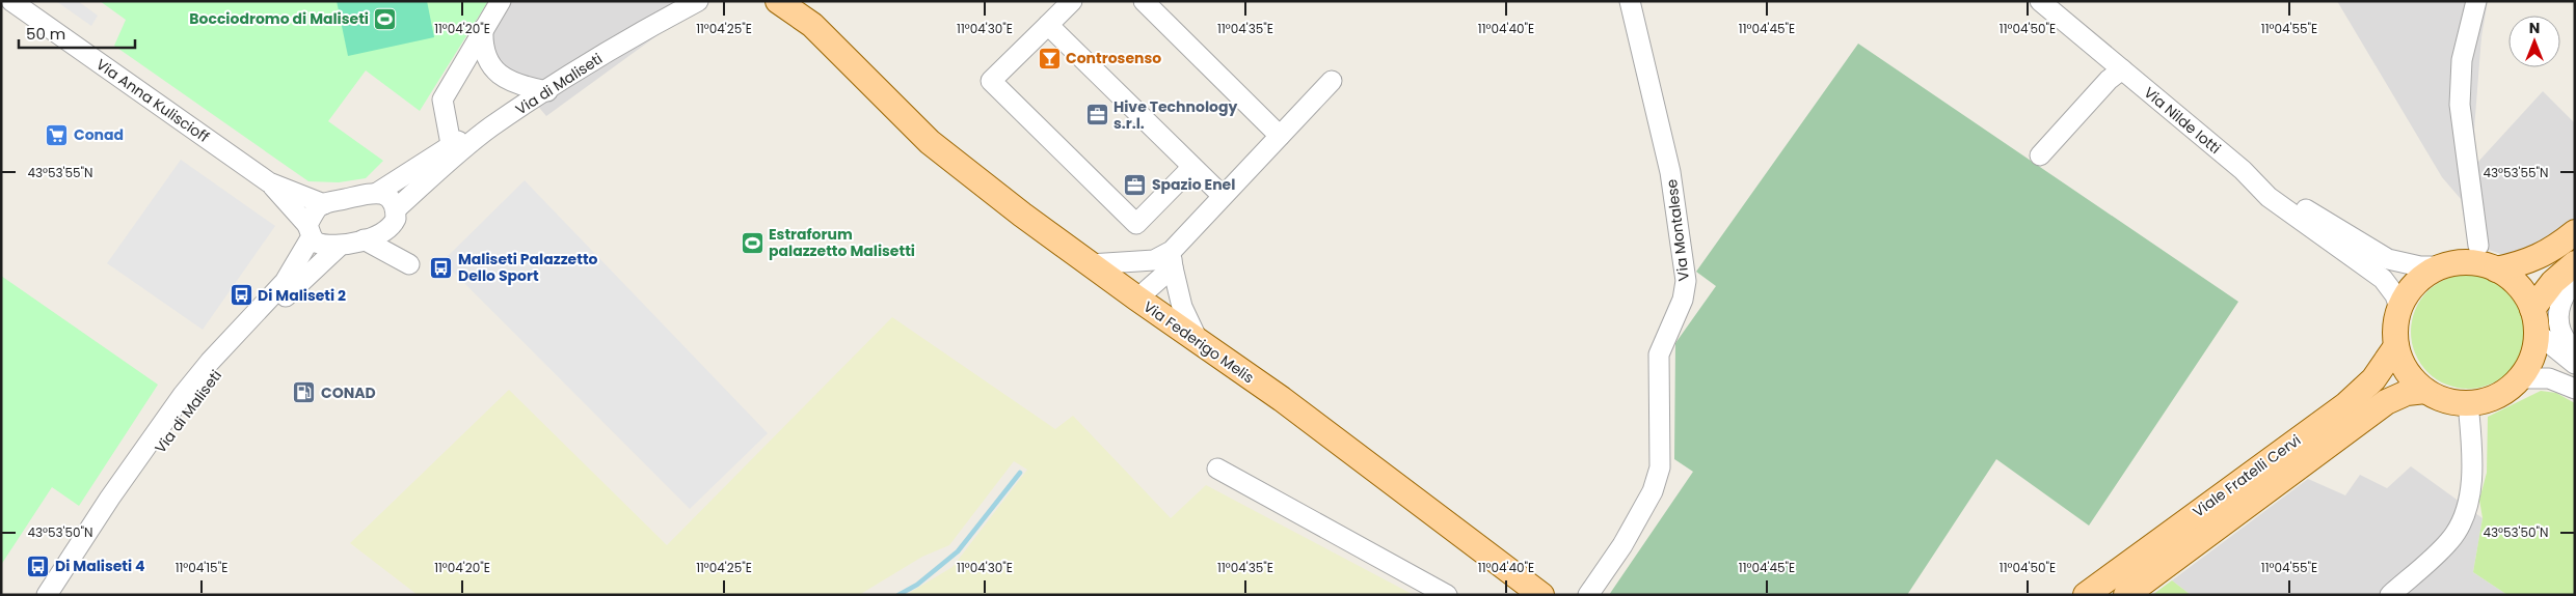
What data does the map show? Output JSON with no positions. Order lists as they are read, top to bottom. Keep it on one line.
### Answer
{"streets":{"main road":["Via Federigo Melis","Viale Fratelli Cervi"],"street":["Via di Maliseti","Via Anna Kuliscioff","Via Nilde Iotti","Via Montalese"]},"places":{"sports":["Bocciodromo di Maliseti","Estraforum palazzetto Malisetti"],"bar":["Controsenso"],"office":["Hive Technology s.r.l.","Spazio Enel"],"supermarket":["Conad"],"bus stop":["Maliseti Palazzetto Dello Sport","Di Maliseti 2","Di Maliseti 4"],"fuel station":["CONAD"]},"scale_bar":"50 m","north":"top","coordinates":["11°04'20\"E","11°04'25\"E","11°04'30\"E","11°04'35\"E","11°04'40\"E","11°04'45\"E","11°04'50\"E","11°04'55\"E","43°53'55\"N","43°53'50\"N","11°04'15\"E"]}
